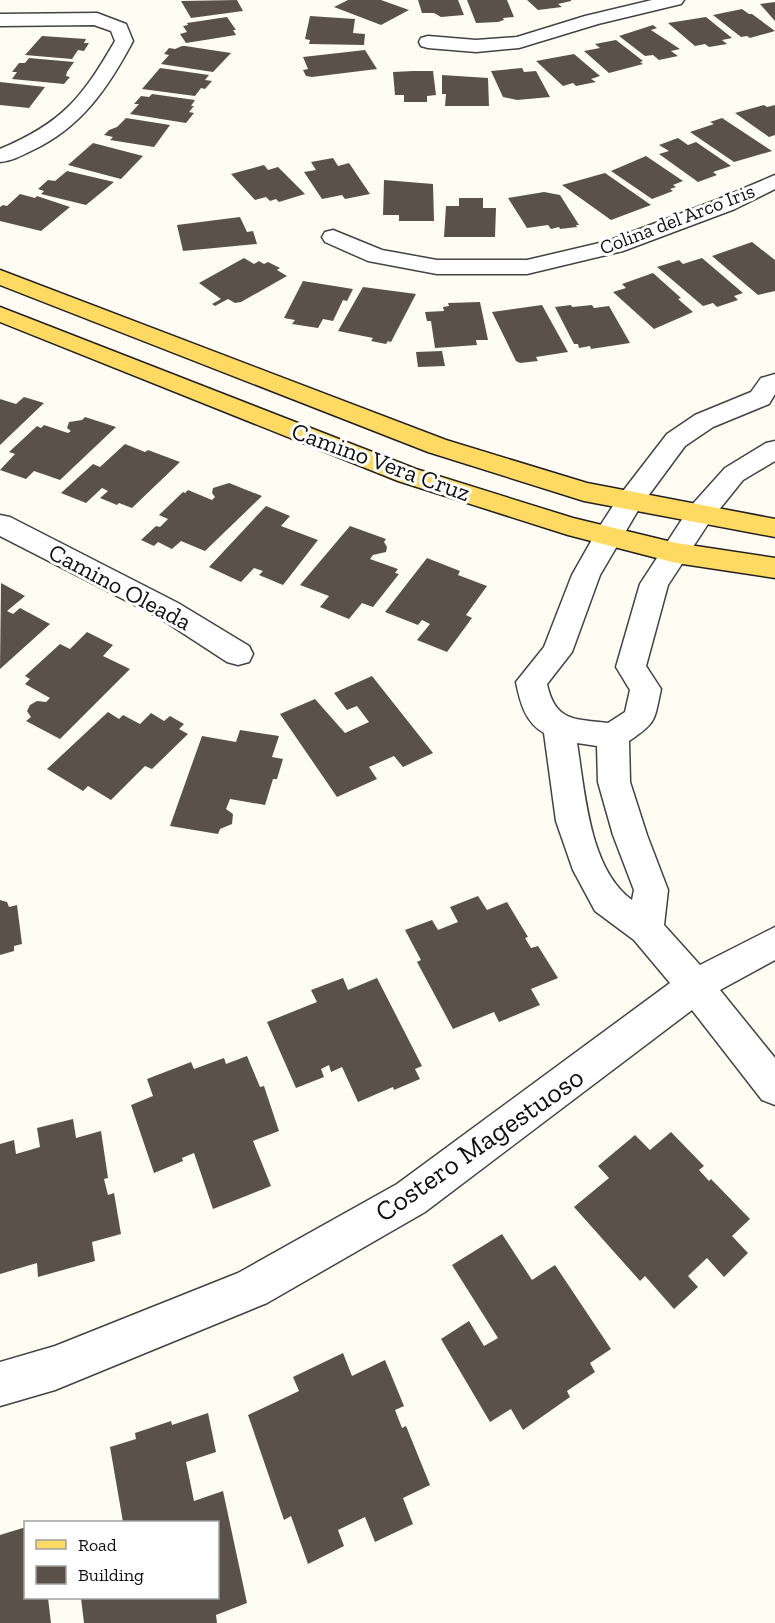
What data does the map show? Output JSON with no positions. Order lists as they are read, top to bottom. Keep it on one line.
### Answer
{"streets":{"main road":["Camino Vera Cruz"],"street":["Colina del Arco Iris","Camino Oleada","Costero Magestuoso"]},"legend":["Road","Building"]}
